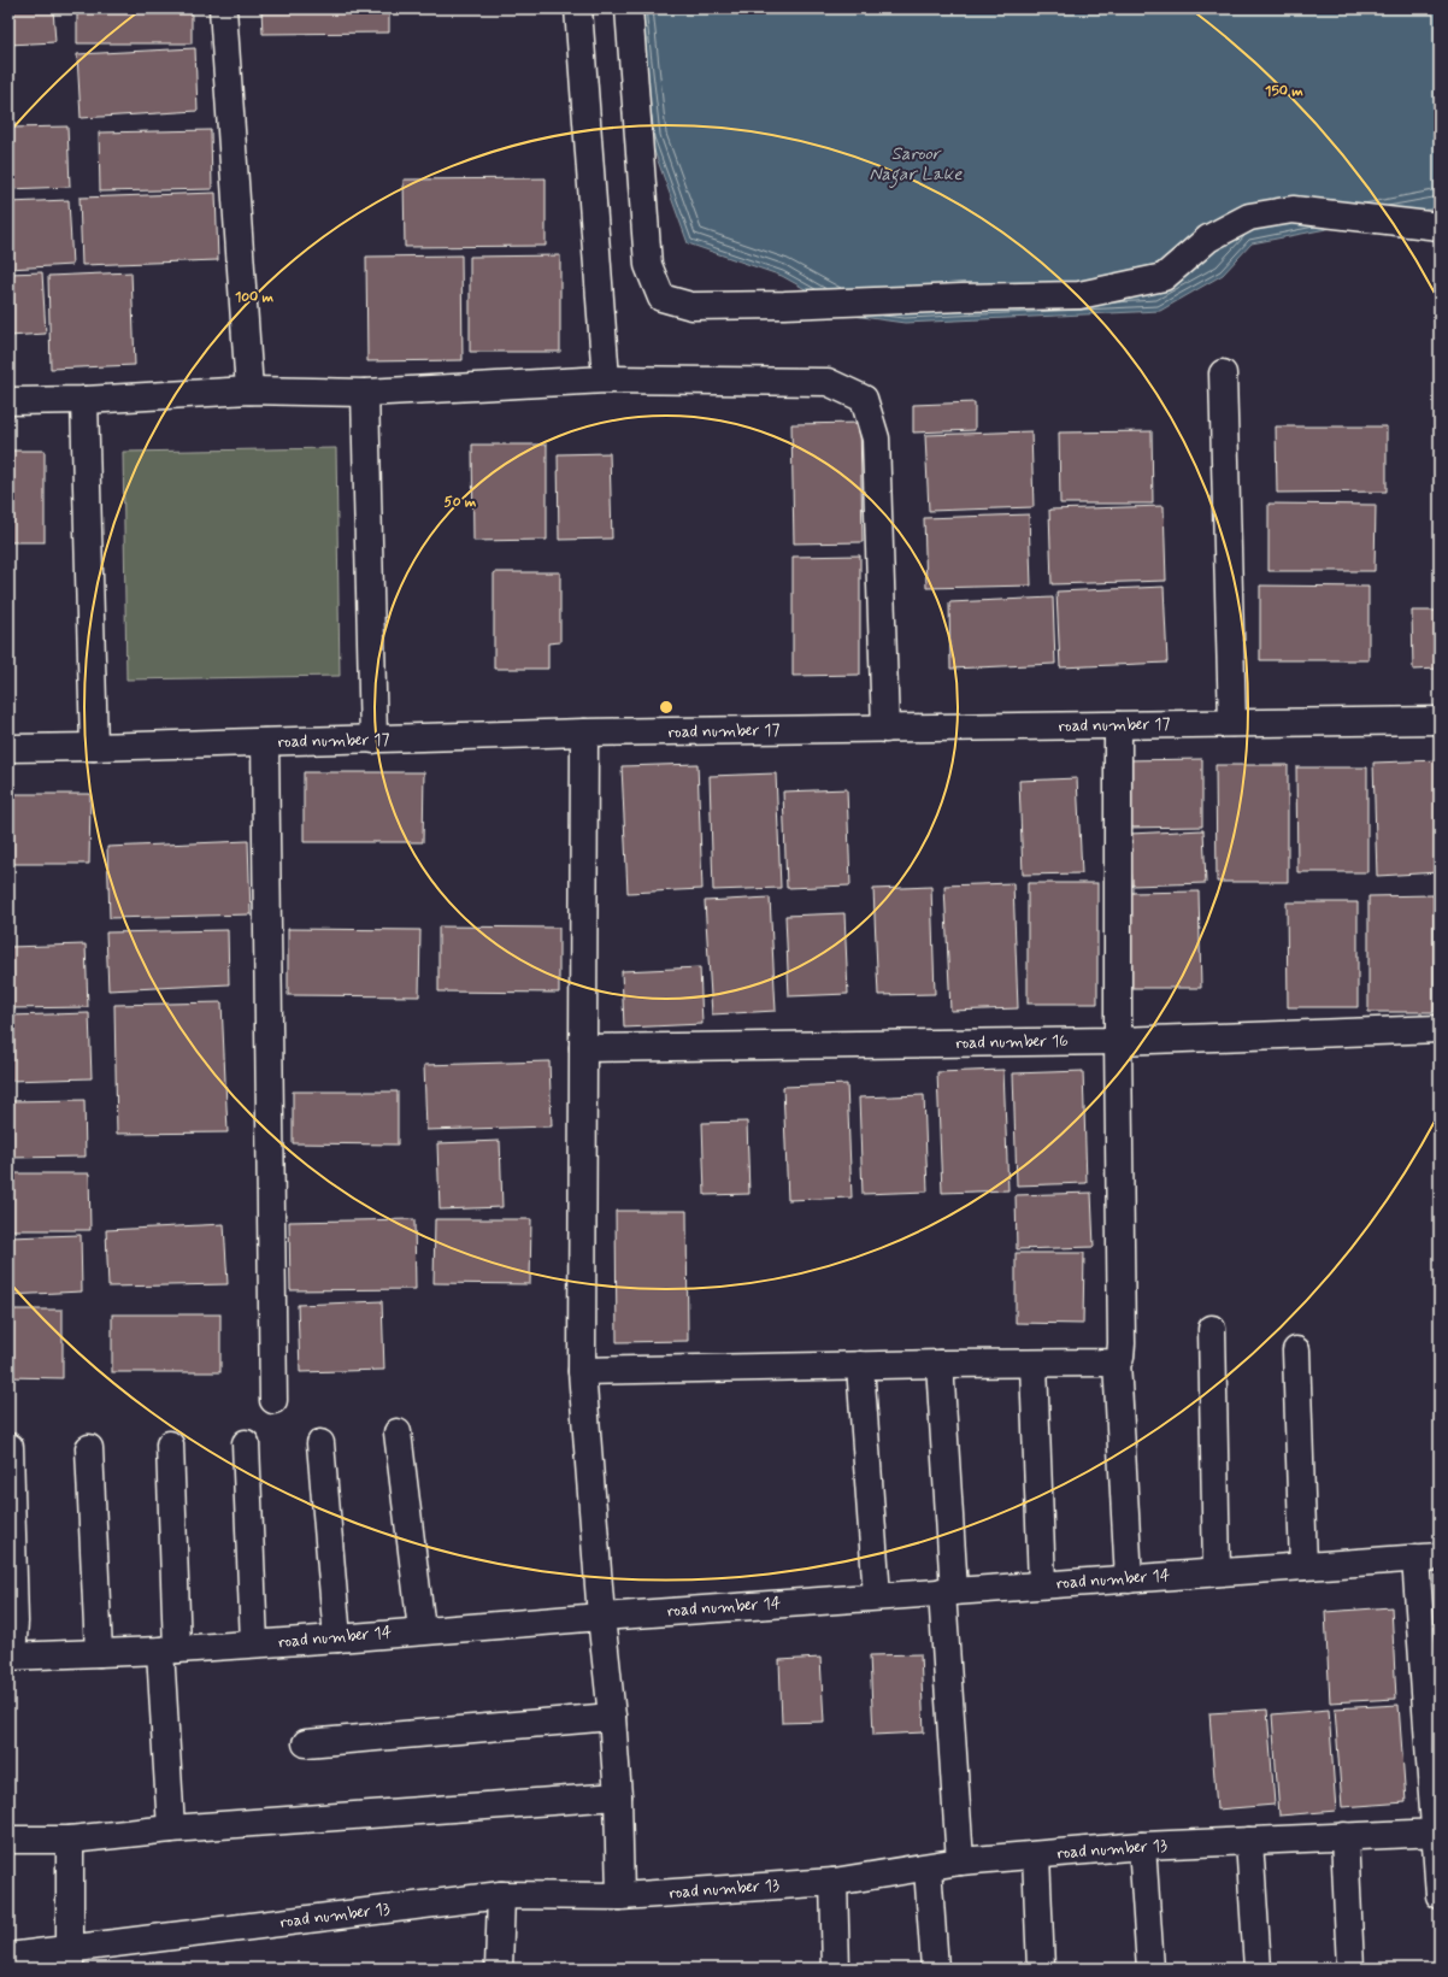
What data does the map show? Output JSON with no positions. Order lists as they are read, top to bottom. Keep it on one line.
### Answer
{"streets":{"street":["road number 17","road number 16","road number 14","road number 13"]},"water":["Saroor Nagar Lake"],"rings":["150 m","100 m","50 m"]}
